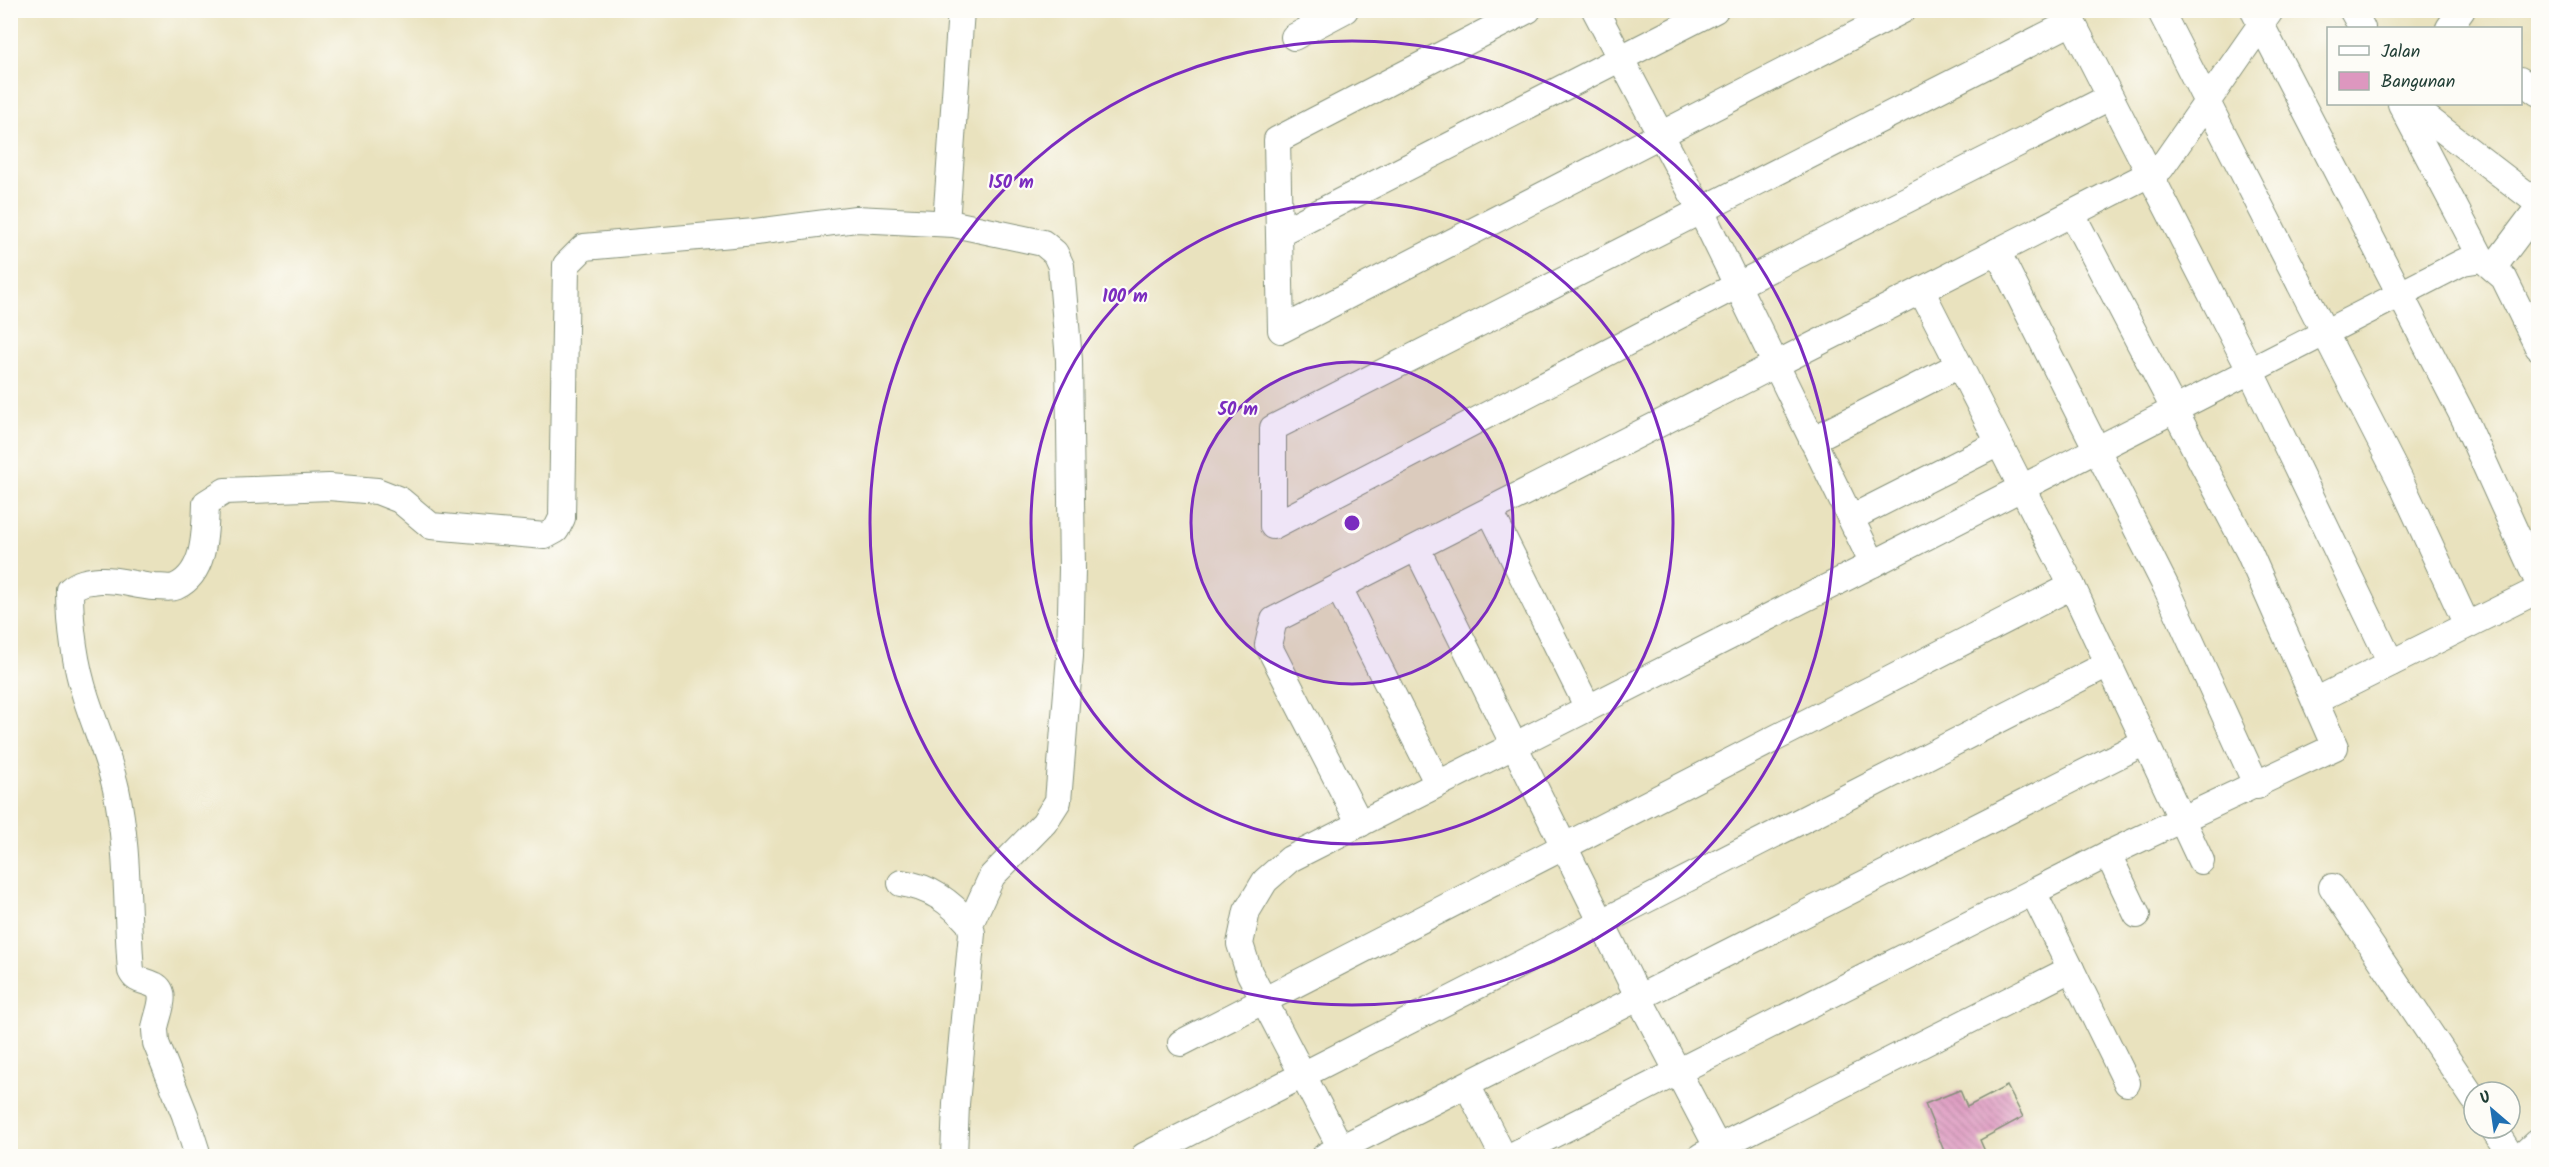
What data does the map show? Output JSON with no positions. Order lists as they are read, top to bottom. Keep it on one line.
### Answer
{"legend":["Jalan","Bangunan"],"north":"top left","rings":["150 m","100 m","50 m"]}
